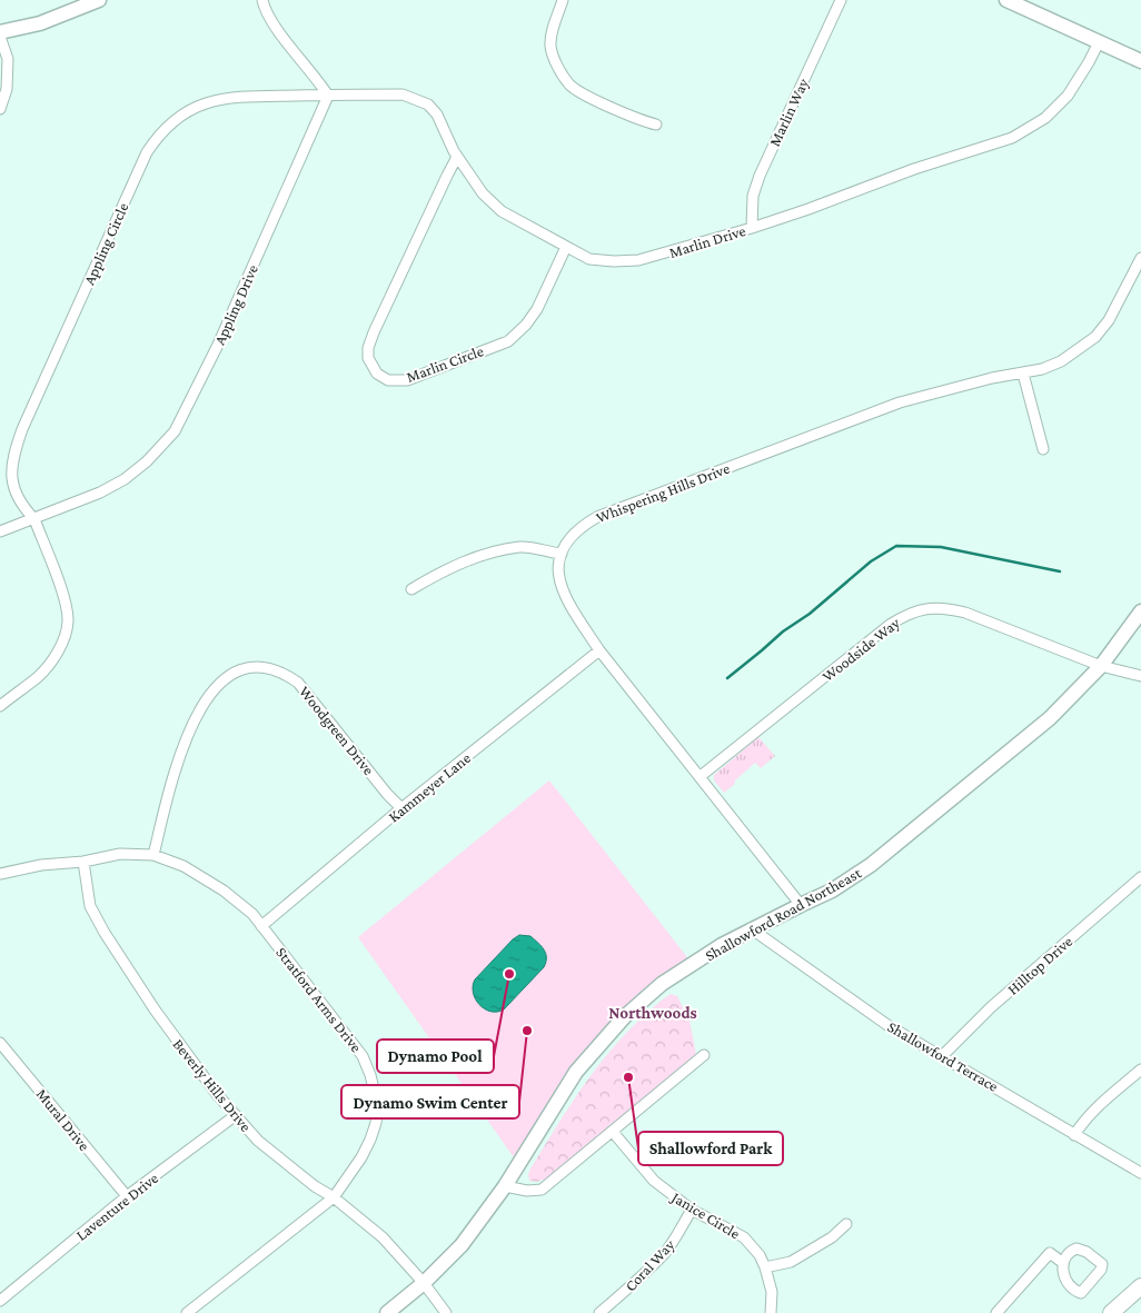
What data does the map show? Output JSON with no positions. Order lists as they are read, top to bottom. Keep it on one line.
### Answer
{"streets":{"street":["Marlin Way","Marlin Drive","Appling Circle","Appling Drive","Marlin Circle","Whispering Hills Drive","Woodside Way","Woodgreen Drive","Kammeyer Lane","Shallowford Road Northeast","Hilltop Drive","Stratford Arms Drive","Shallowford Terrace","Beverly Hills Drive","Mural Drive","Laventure Drive","Janice Circle","Coral Way"]},"crossings":[["Marlin Way","Marlin Drive"],["Marlin Drive","Appling Circle"],["Marlin Drive","Appling Drive"],["Marlin Drive","Marlin Circle"],["Appling Circle","Appling Drive"],["Whispering Hills Drive","Woodside Way"],["Whispering Hills Drive","Kammeyer Lane"],["Whispering Hills Drive","Shallowford Road Northeast"],["Woodside Way","Shallowford Road Northeast"],["Woodgreen Drive","Kammeyer Lane"],["Woodgreen Drive","Stratford Arms Drive"],["Kammeyer Lane","Stratford Arms Drive"],["Shallowford Road Northeast","Shallowford Terrace"],["Shallowford Road Northeast","Beverly Hills Drive"],["Hilltop Drive","Shallowford Terrace"],["Stratford Arms Drive","Beverly Hills Drive"],["Beverly Hills Drive","Laventure Drive"],["Mural Drive","Laventure Drive"],["Janice Circle","Coral Way"]],"districts":["Northwoods"],"places":["Dynamo Pool","Dynamo Swim Center","Shallowford Park"]}
